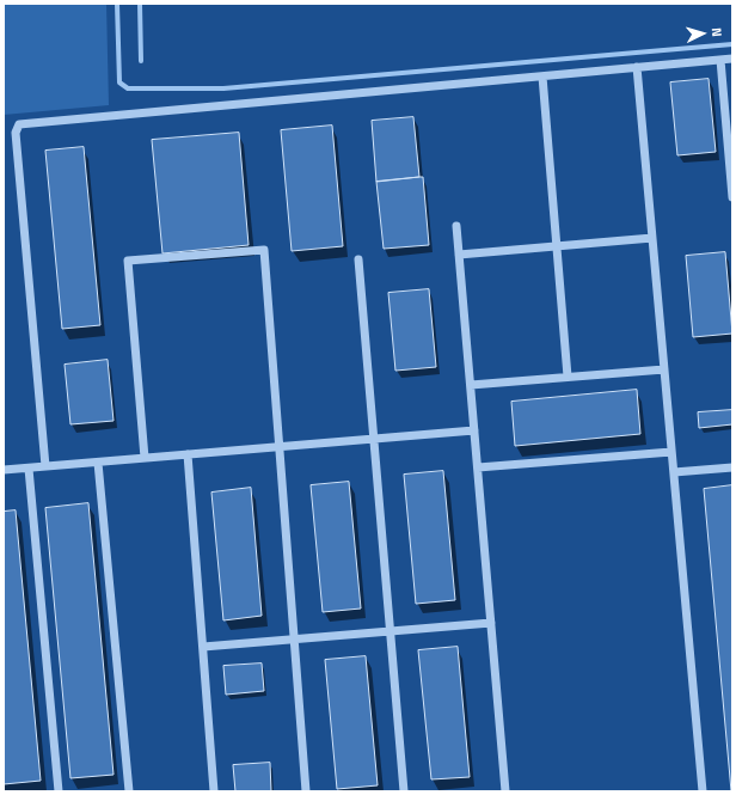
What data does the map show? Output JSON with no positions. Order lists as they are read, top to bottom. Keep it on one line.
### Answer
{"north":"right"}
